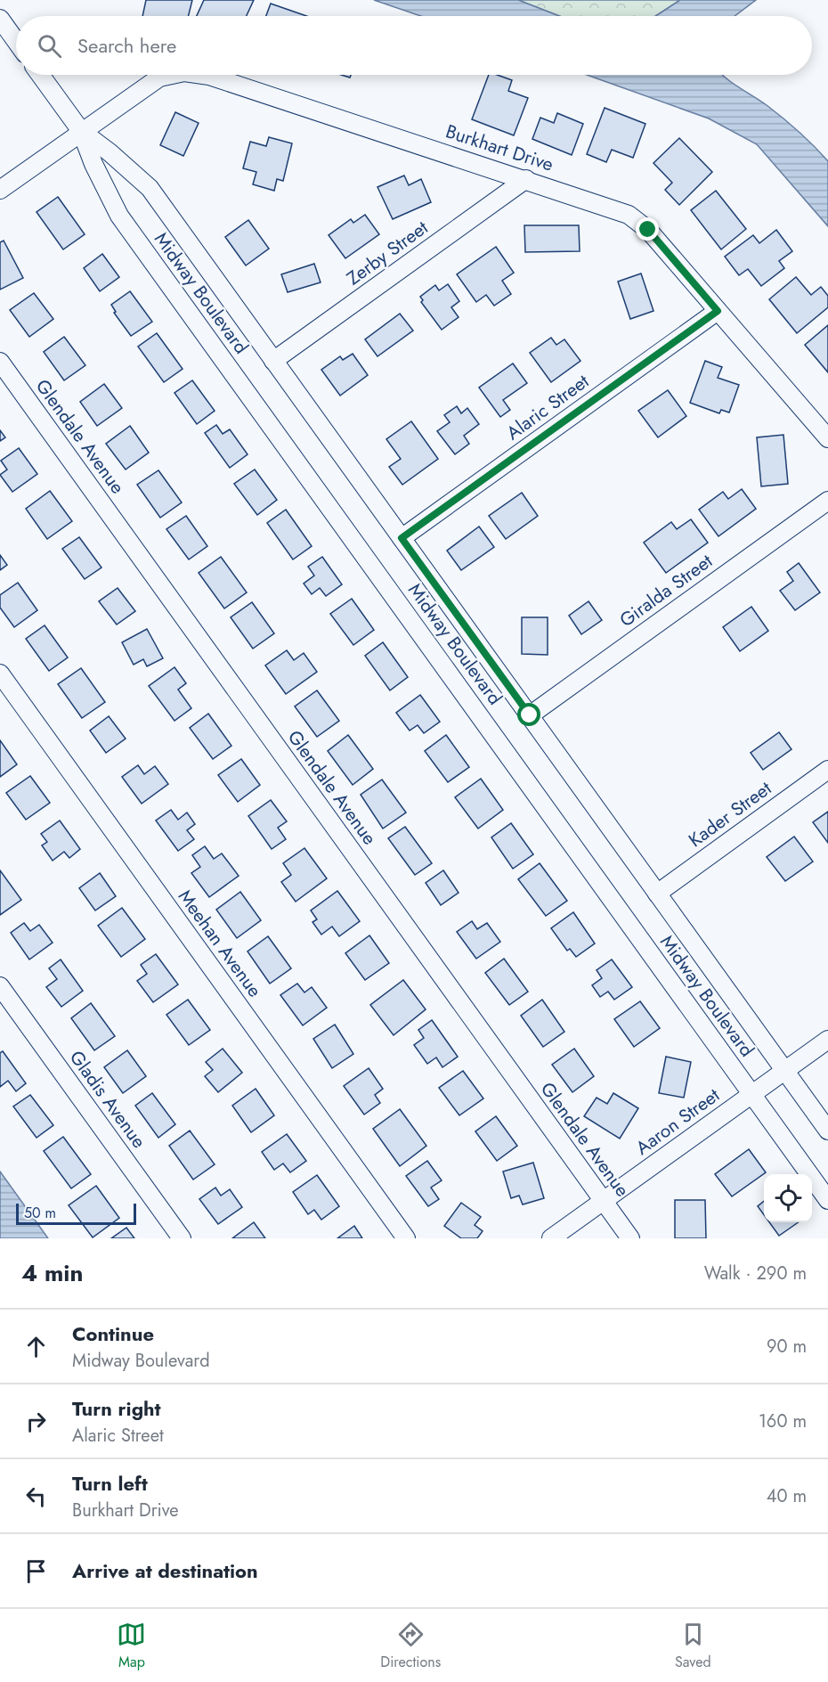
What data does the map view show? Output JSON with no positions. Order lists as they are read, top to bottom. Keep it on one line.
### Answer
{"streets":{"street":["Burkhart Drive","Zerby Street","Midway Boulevard","Alaric Street","Glendale Avenue","Giralda Street","Kader Street","Meehan Avenue","Gladis Avenue","Aaron Street"]},"crossings":[["Burkhart Drive","Zerby Street"],["Burkhart Drive","Midway Boulevard"],["Burkhart Drive","Alaric Street"],["Zerby Street","Midway Boulevard"],["Midway Boulevard","Alaric Street"],["Midway Boulevard","Giralda Street"],["Midway Boulevard","Kader Street"],["Midway Boulevard","Aaron Street"],["Glendale Avenue","Aaron Street"]],"scale_bar":"50 m","page":{"search":"Search here","scale":"50 m","heading":["4 min","Walk · 290 m"],"list":[["Continue","Midway Boulevard","90 m"],["Turn right","Alaric Street","160 m"],["Turn left","Burkhart Drive","40 m"],"Arrive at destination"],"nav":["Map","Directions","Saved"]}}
